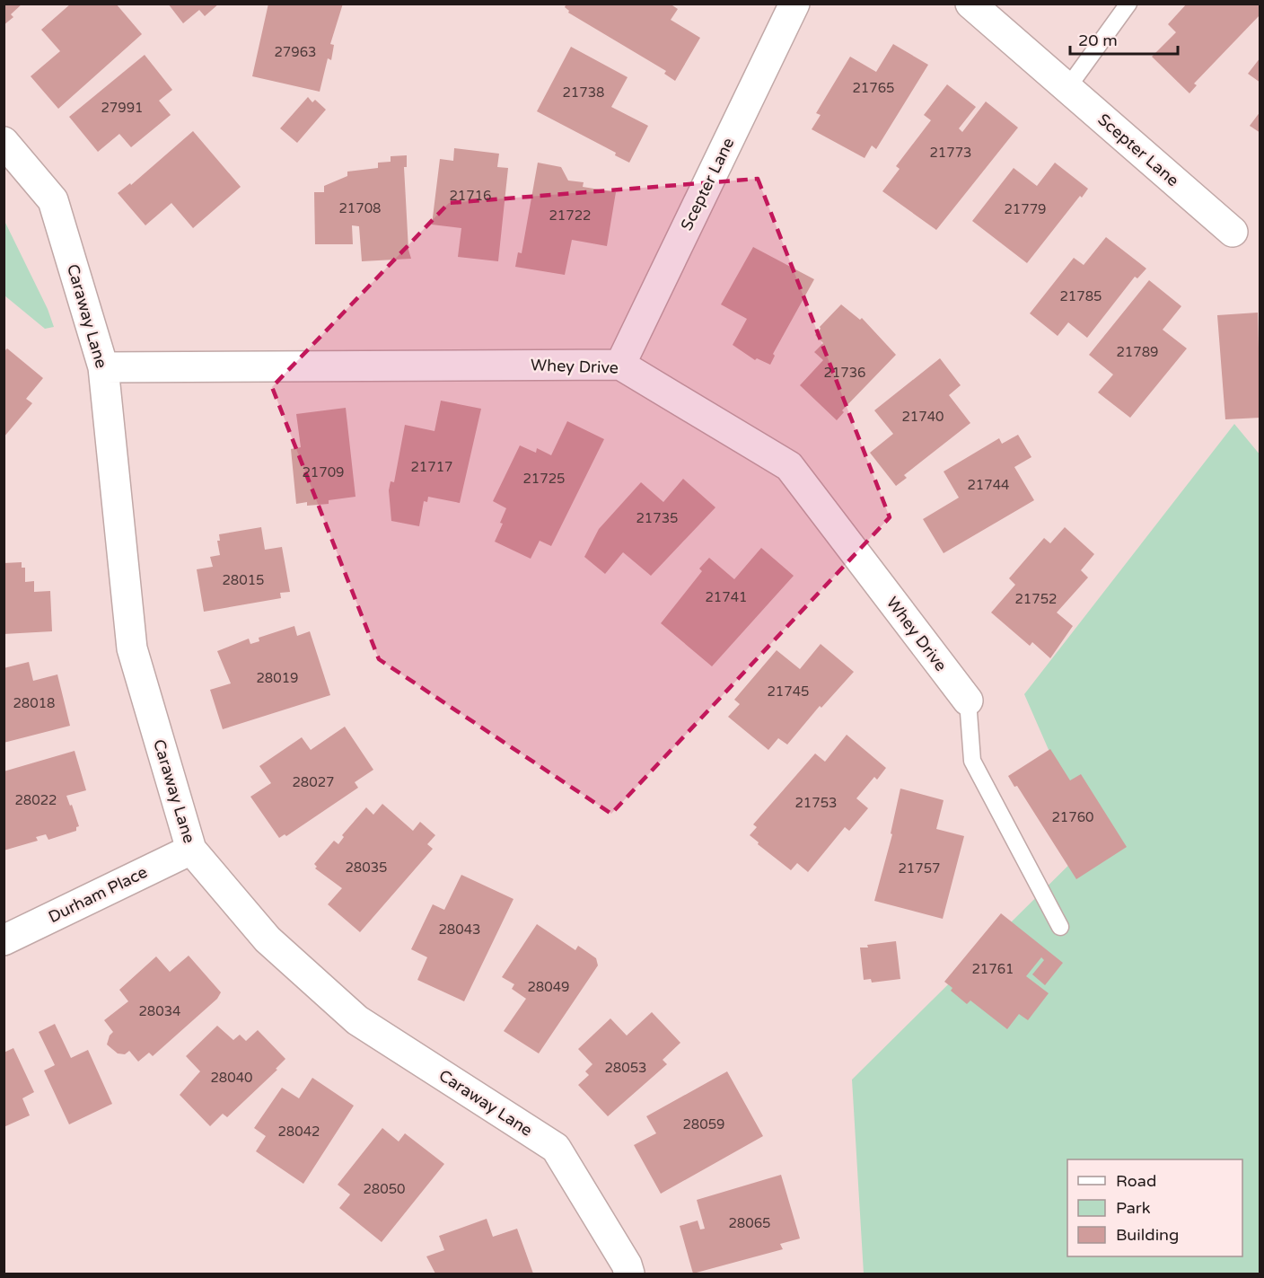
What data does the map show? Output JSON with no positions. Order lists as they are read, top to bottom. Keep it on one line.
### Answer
{"streets":{"street":["Scepter Lane","Caraway Lane","Whey Drive","Durham Place"]},"crossings":[["Scepter Lane","Whey Drive"],["Caraway Lane","Whey Drive"],["Caraway Lane","Durham Place"]],"house_numbers":["27963","21765","21738","27991","21773","21716","21708","21779","21722","21785","21789","21736","21740","21717","21709","21725","21744","21735","28015","21741","21752","28019","21745","28018","28027","28022","21753","21760","28035","21757","28043","21761","28049","28034","28053","28040","28059","28042","28050","28065"],"legend":["Road","Park","Building"],"scale_bar":"20 m"}
